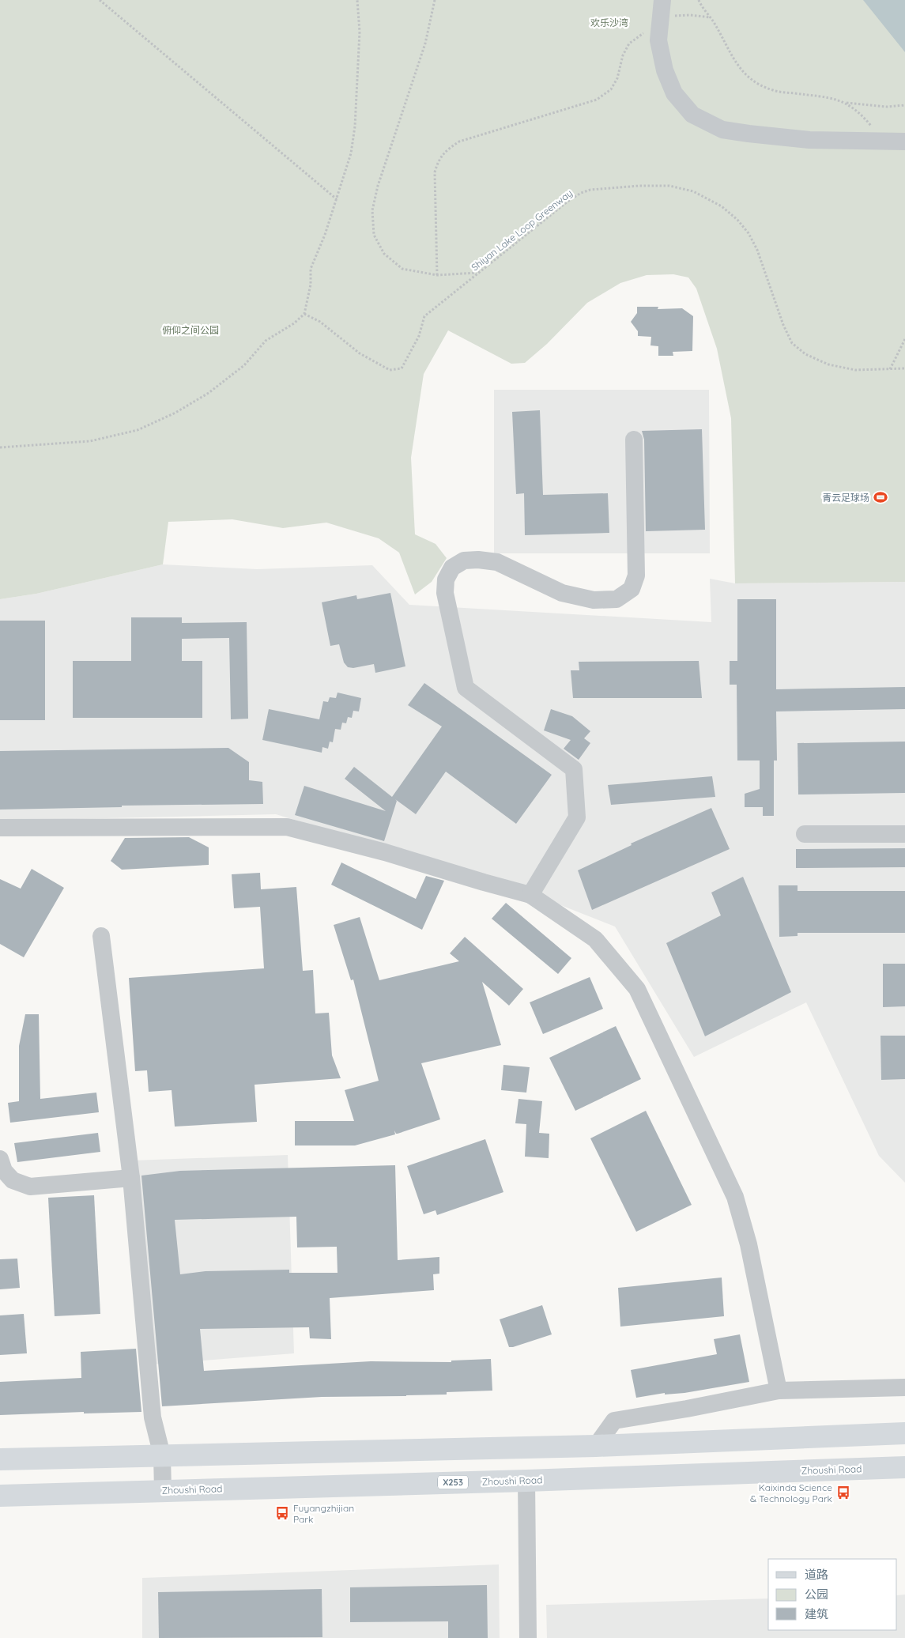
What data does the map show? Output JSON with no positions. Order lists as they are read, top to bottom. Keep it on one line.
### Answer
{"streets":{"main road":["Zhoushi Road","X253"],"path":["Shiyan Lake Loop Greenway"]},"parks":["欢乐沙湾","俯仰之间公园"],"places":{"sports":["青云足球场"],"bus stop":["Kaixinda Science & Technology Park","Fuyangzhijian Park"]},"legend":["道路","公园","建筑"]}
